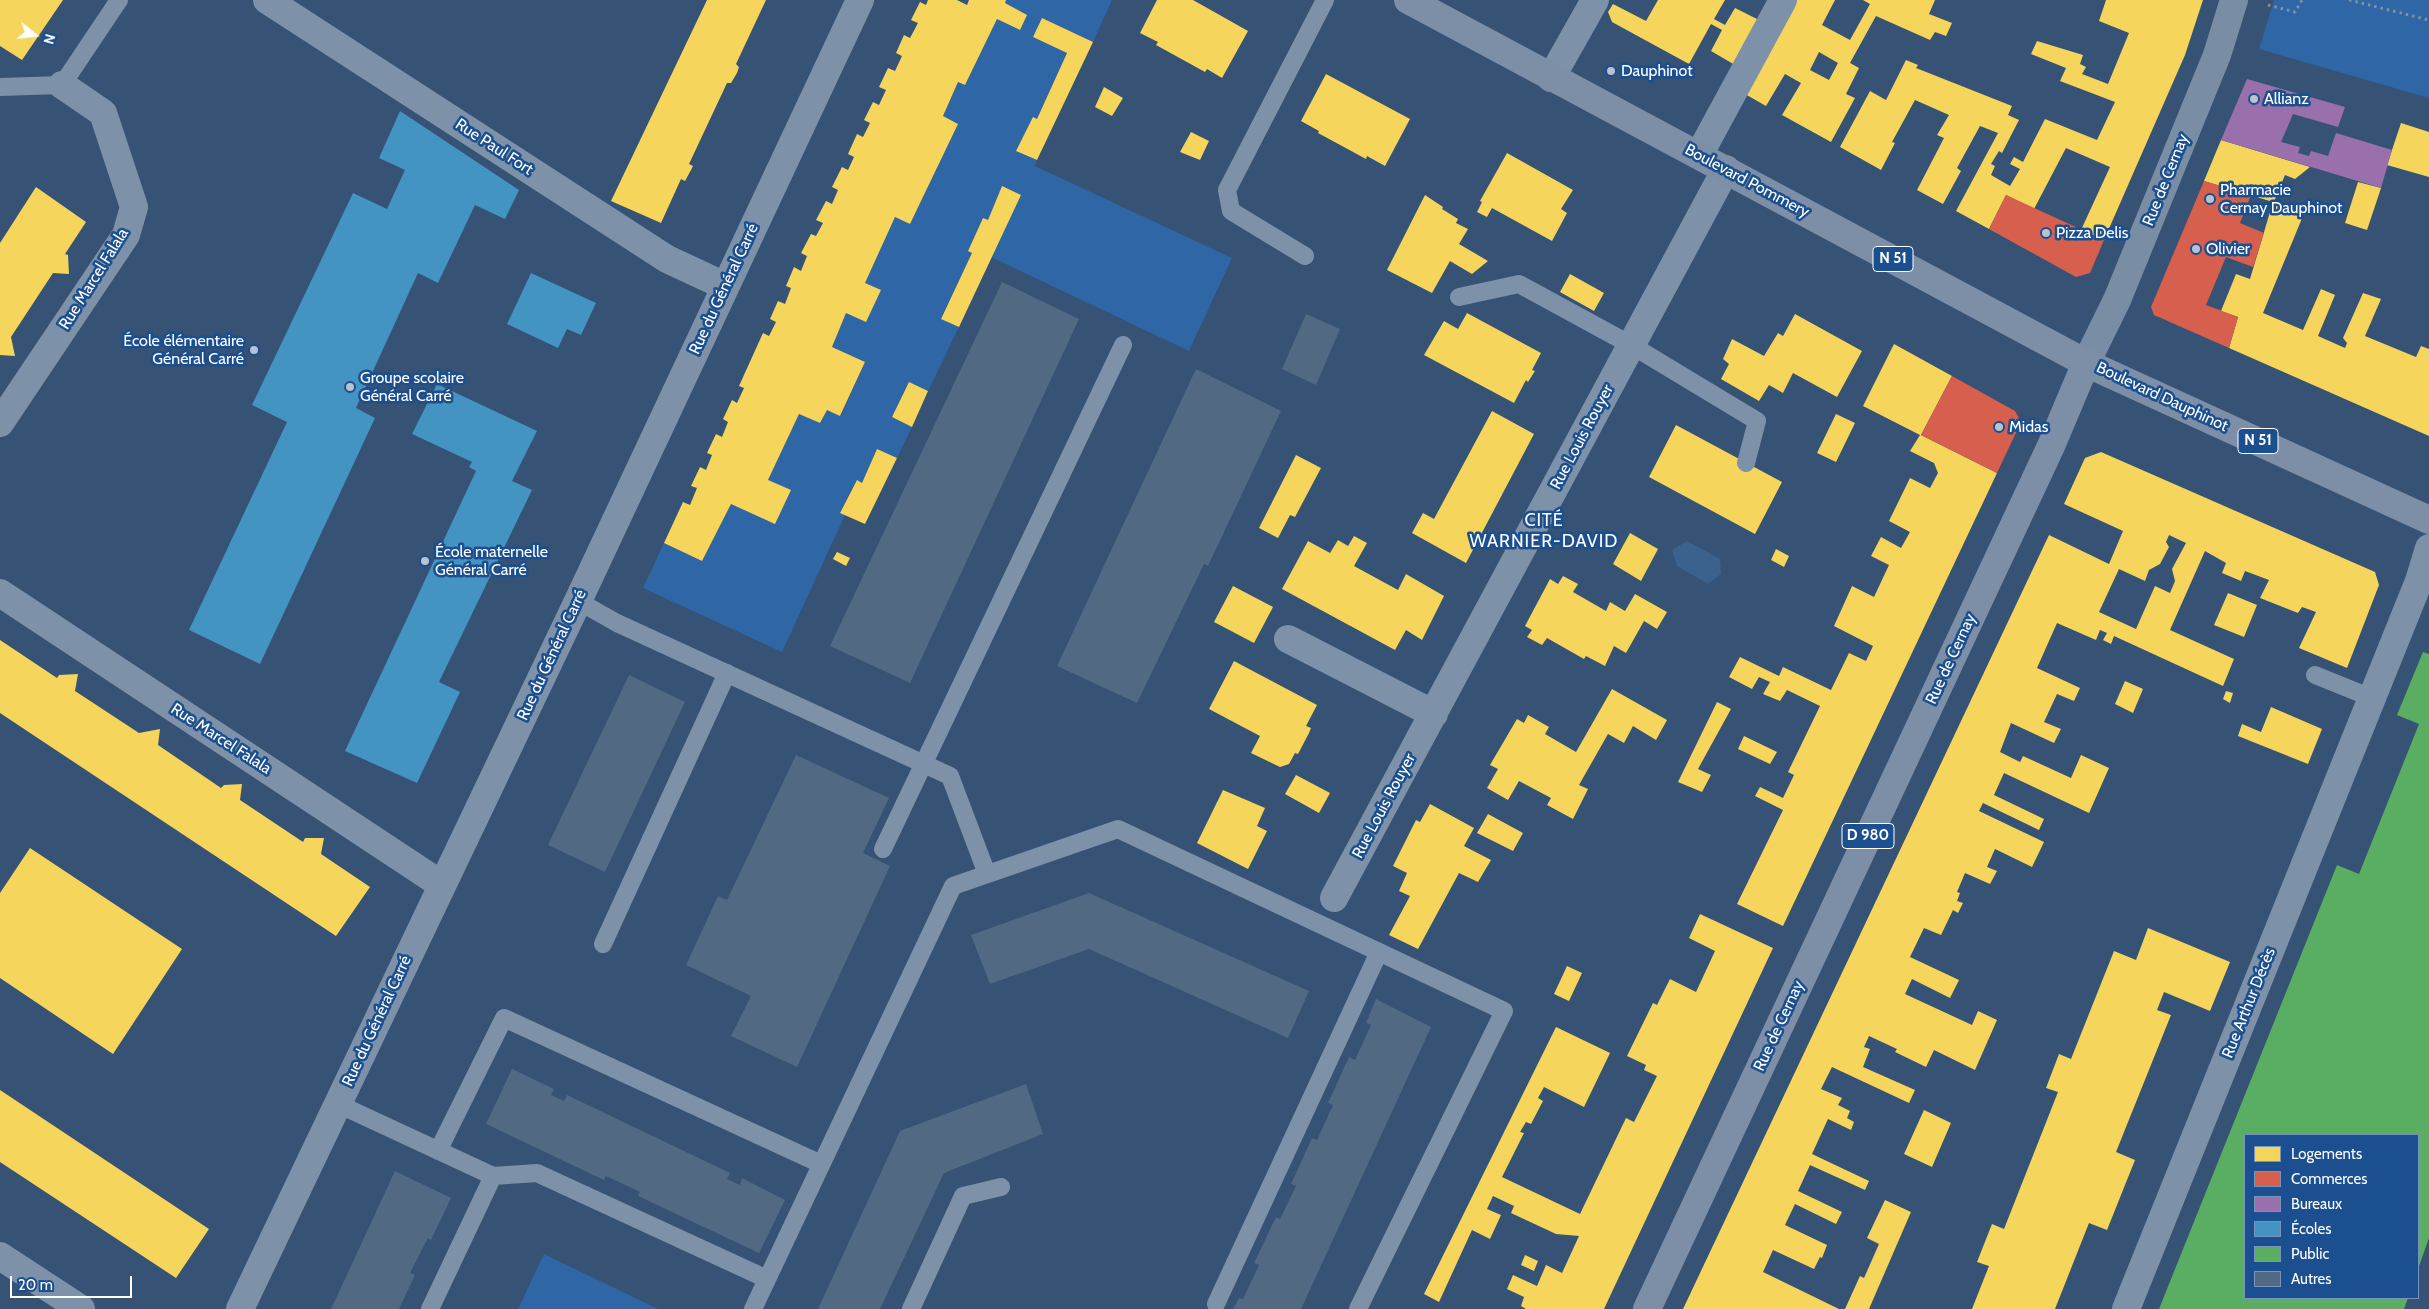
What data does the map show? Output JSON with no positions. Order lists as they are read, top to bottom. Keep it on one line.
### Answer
{"streets":{"main road":["Rue de Cernay","Boulevard Pommery","N 51","Boulevard Dauphinot","D 980"],"street":["Rue Paul Fort","Rue Marcel Falala","Rue du Général Carré","Rue Louis Rouyer","Rue Arthur Décès"]},"crossings":[["Rue Paul Fort","Rue du Général Carré"],["Rue de Cernay","Boulevard Pommery"],["Rue de Cernay","Boulevard Dauphinot"],["Boulevard Pommery","Boulevard Dauphinot"],["Boulevard Pommery","Rue Louis Rouyer"],["Rue Marcel Falala","Rue du Général Carré"]],"districts":["CITÉ WARNIER-DAVID"],"places":["Dauphinot","Allianz","Pharmacie Cernay Dauphinot","Pizza Delis","Olivier","École élémentaire Général Carré","Groupe scolaire Général Carré","Midas","École maternelle Général Carré"],"legend":["Logements","Commerces","Bureaux","Écoles","Public","Autres"],"scale_bar":"20 m","north":"right"}
